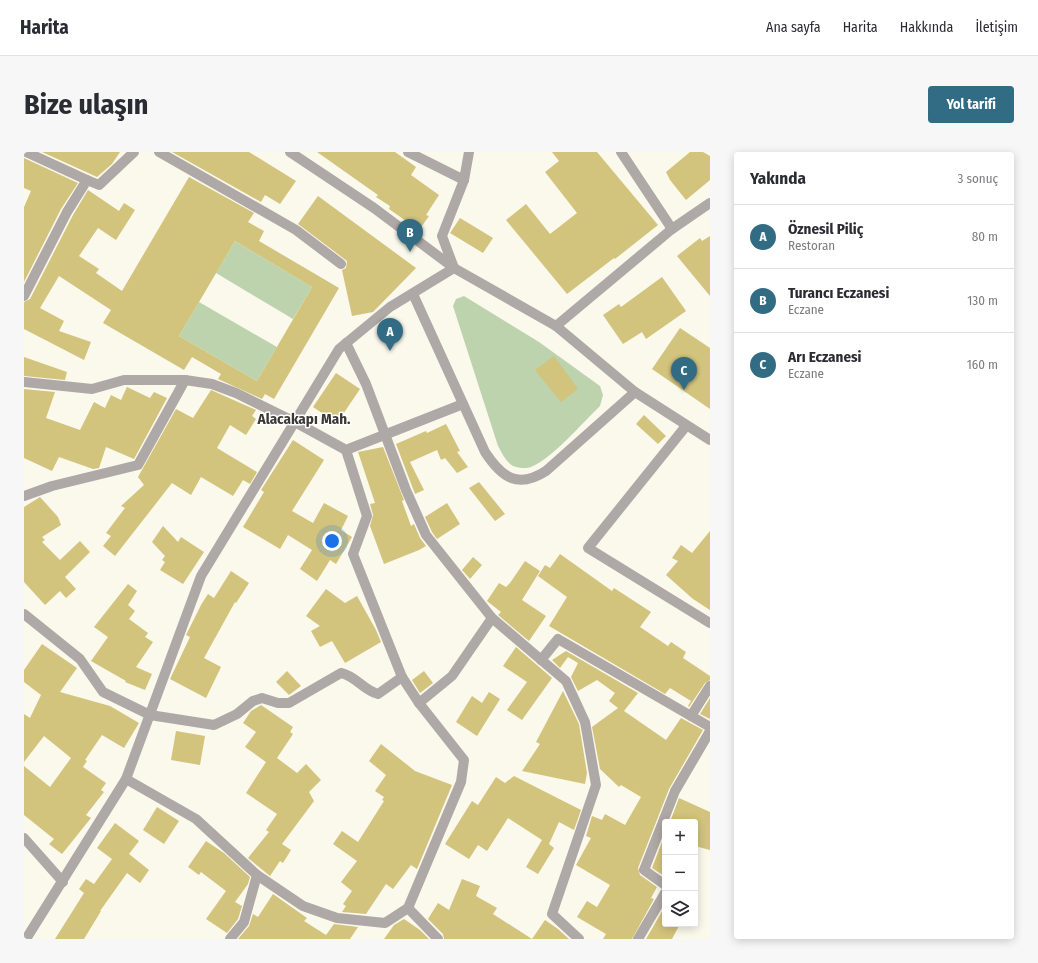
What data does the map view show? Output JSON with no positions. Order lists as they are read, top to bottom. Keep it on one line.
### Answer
{"districts":["Alacakapı Mah."],"page":{"header":"Harita","nav":["Ana sayfa","Harita","Hakkında","İletişim"],"buttons":"Yol tarifi","title":"Bize ulaşın","heading":["Yakında","3 sonuç"],"list":[{"mark":"A","name":"Öznesil Piliç","note":"Restoran","value":"80 m"},{"mark":"B","name":"Turancı Eczanesi","note":"Eczane","value":"130 m"},{"mark":"C","name":"Arı Eczanesi","note":"Eczane","value":"160 m"}],"pins":["B","A","C"],"map_buttons":["+","−"]}}
